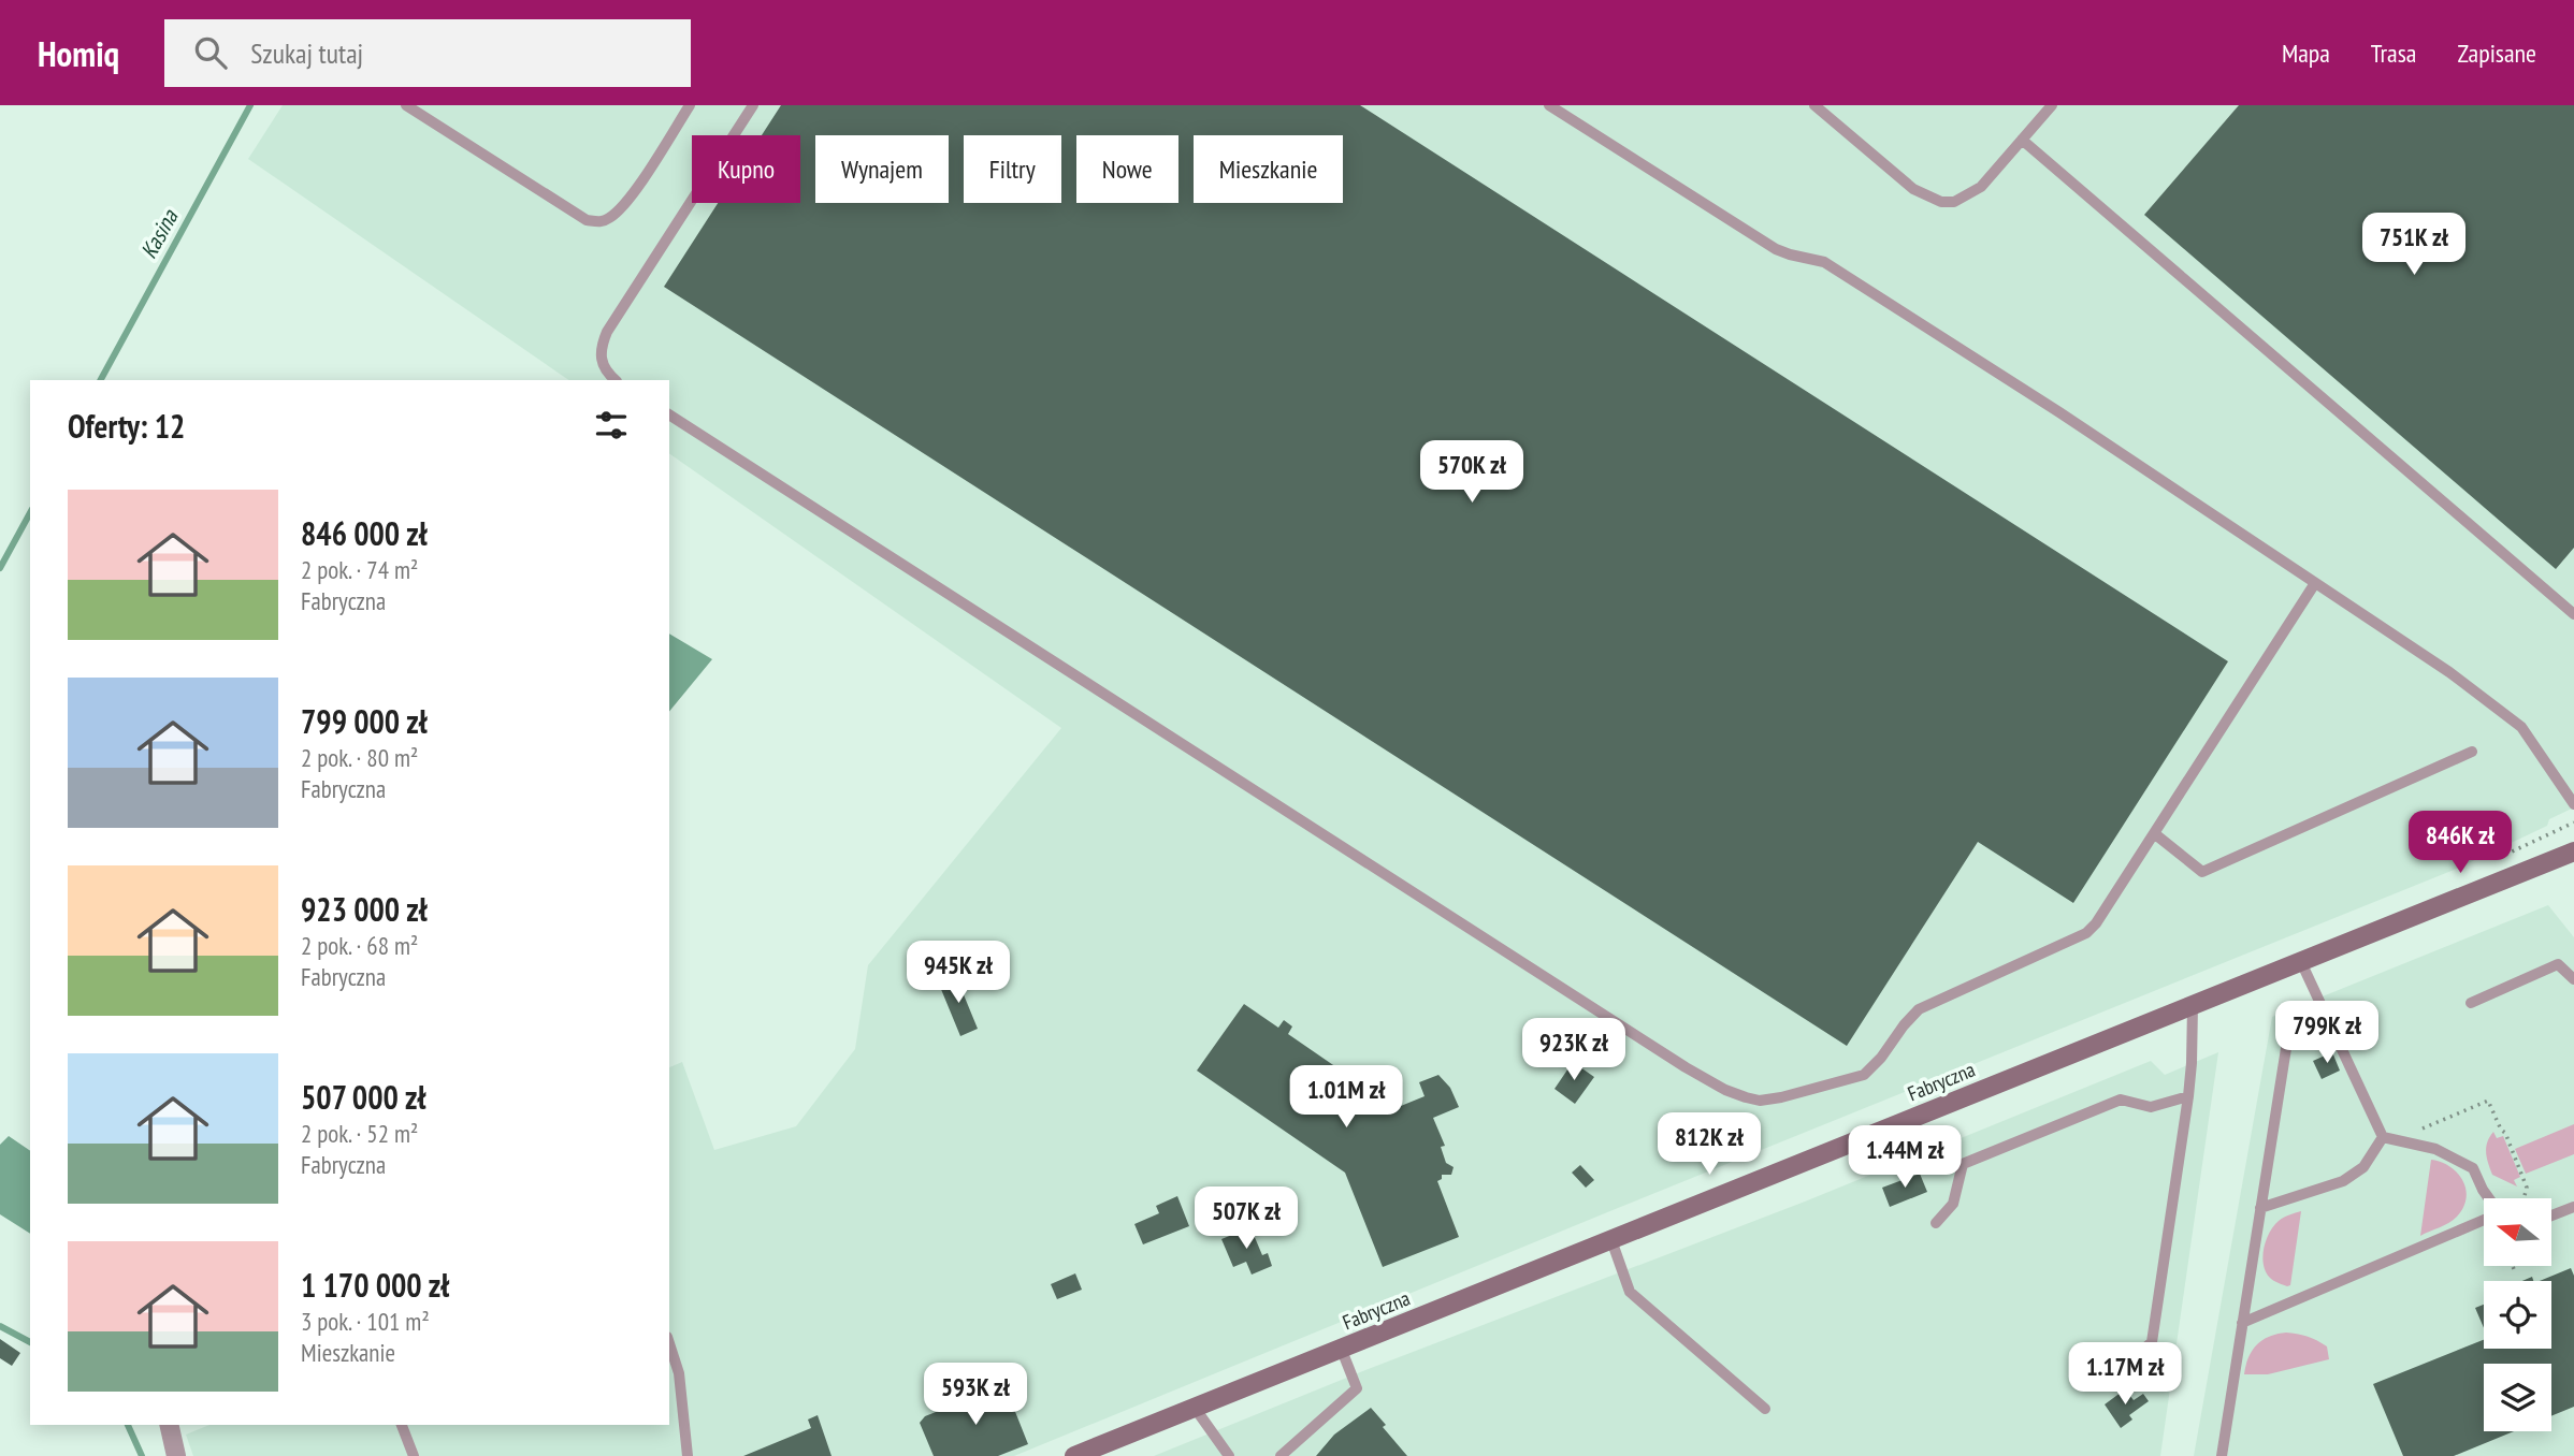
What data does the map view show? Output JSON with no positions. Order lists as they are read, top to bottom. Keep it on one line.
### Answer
{"streets":{"main road":["Fabryczna"]},"water":["Kasina"],"north":"left","page":{"header":"Homiq","search":"Szukaj tutaj","nav":["Mapa","Trasa","Zapisane"],"chip":["Kupno","Wynajem","Filtry","Nowe","Mieszkanie"],"price":["751K zł","570K zł","846K zł","945K zł","799K zł","923K zł","1.01M zł","812K zł","1.44M zł","507K zł","1.17M zł","593K zł"],"heading":"Oferty: 12","list":[{"name":"846 000 zł","note":"2 pok. · 74 m² · Fabryczna"},{"name":"799 000 zł","note":"2 pok. · 80 m² · Fabryczna"},{"name":"923 000 zł","note":"2 pok. · 68 m² · Fabryczna"},{"name":"507 000 zł","note":"2 pok. · 52 m² · Fabryczna"},{"name":"1 170 000 zł","note":"3 pok. · 101 m² · Mieszkanie"}]}}
